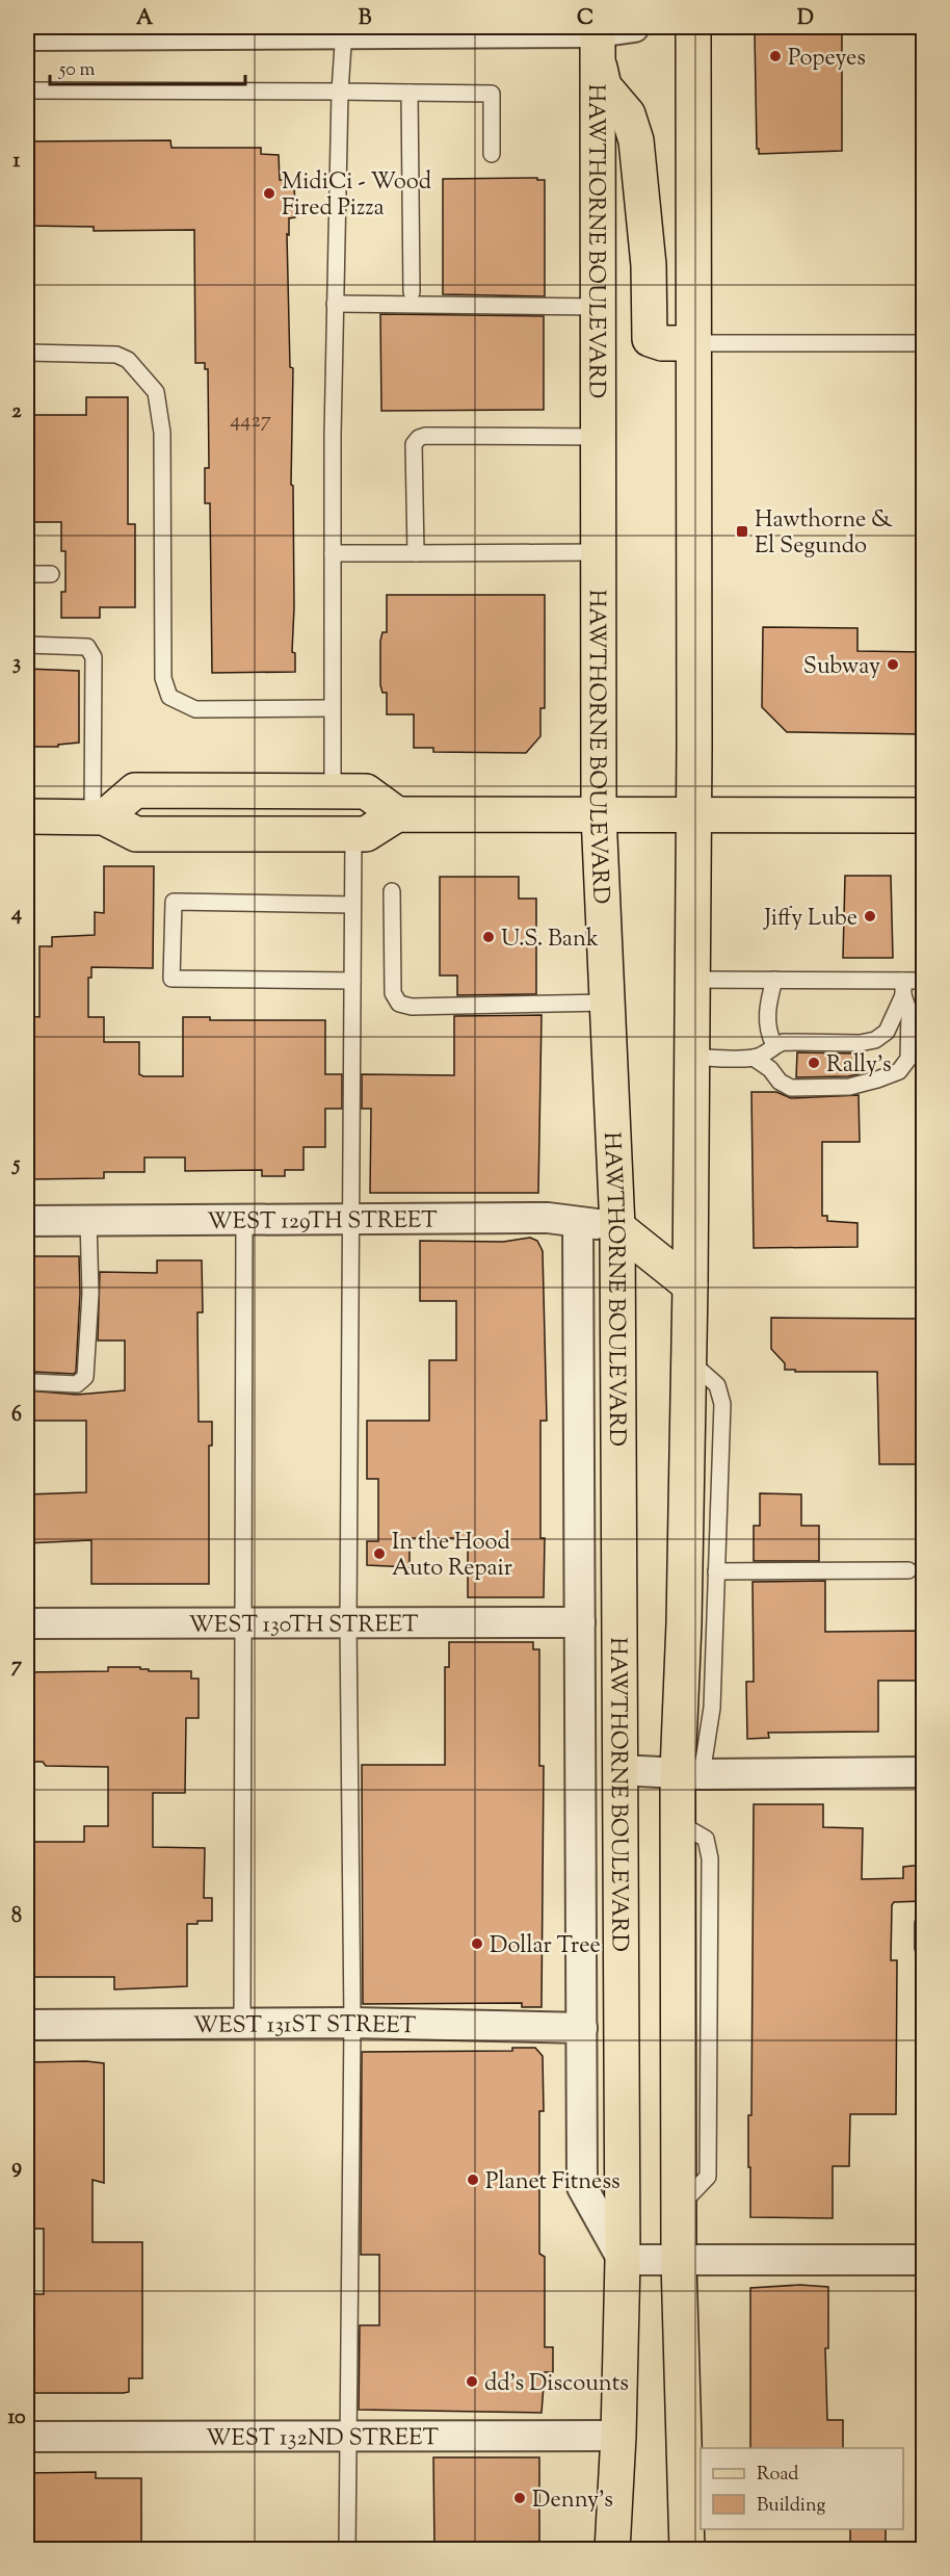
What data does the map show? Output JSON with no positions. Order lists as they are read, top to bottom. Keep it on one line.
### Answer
{"streets":{"main road":["HAWTHORNE BOULEVARD"],"street":["WEST 129TH STREET","WEST 130TH STREET","WEST 131ST STREET","WEST 132ND STREET"]},"crossings":[["HAWTHORNE BOULEVARD","WEST 129TH STREET"],["HAWTHORNE BOULEVARD","WEST 132ND STREET"]],"places":{"other":["Popeyes","MidiCi - Wood Fired Pizza","Subway","Jiffy Lube","U.S. Bank","Rally's","In the Hood Auto Repair","Dollar Tree","Planet Fitness","dd's Discounts","Denny's"],"transit":["Hawthorne & El Segundo"]},"house_numbers":["4427"],"legend":["Road","Building"],"scale_bar":"50 m","grid":{"columns":["A","B","C","D"],"rows":["1","2","3","4","5","6","7","8","9","10"]}}
